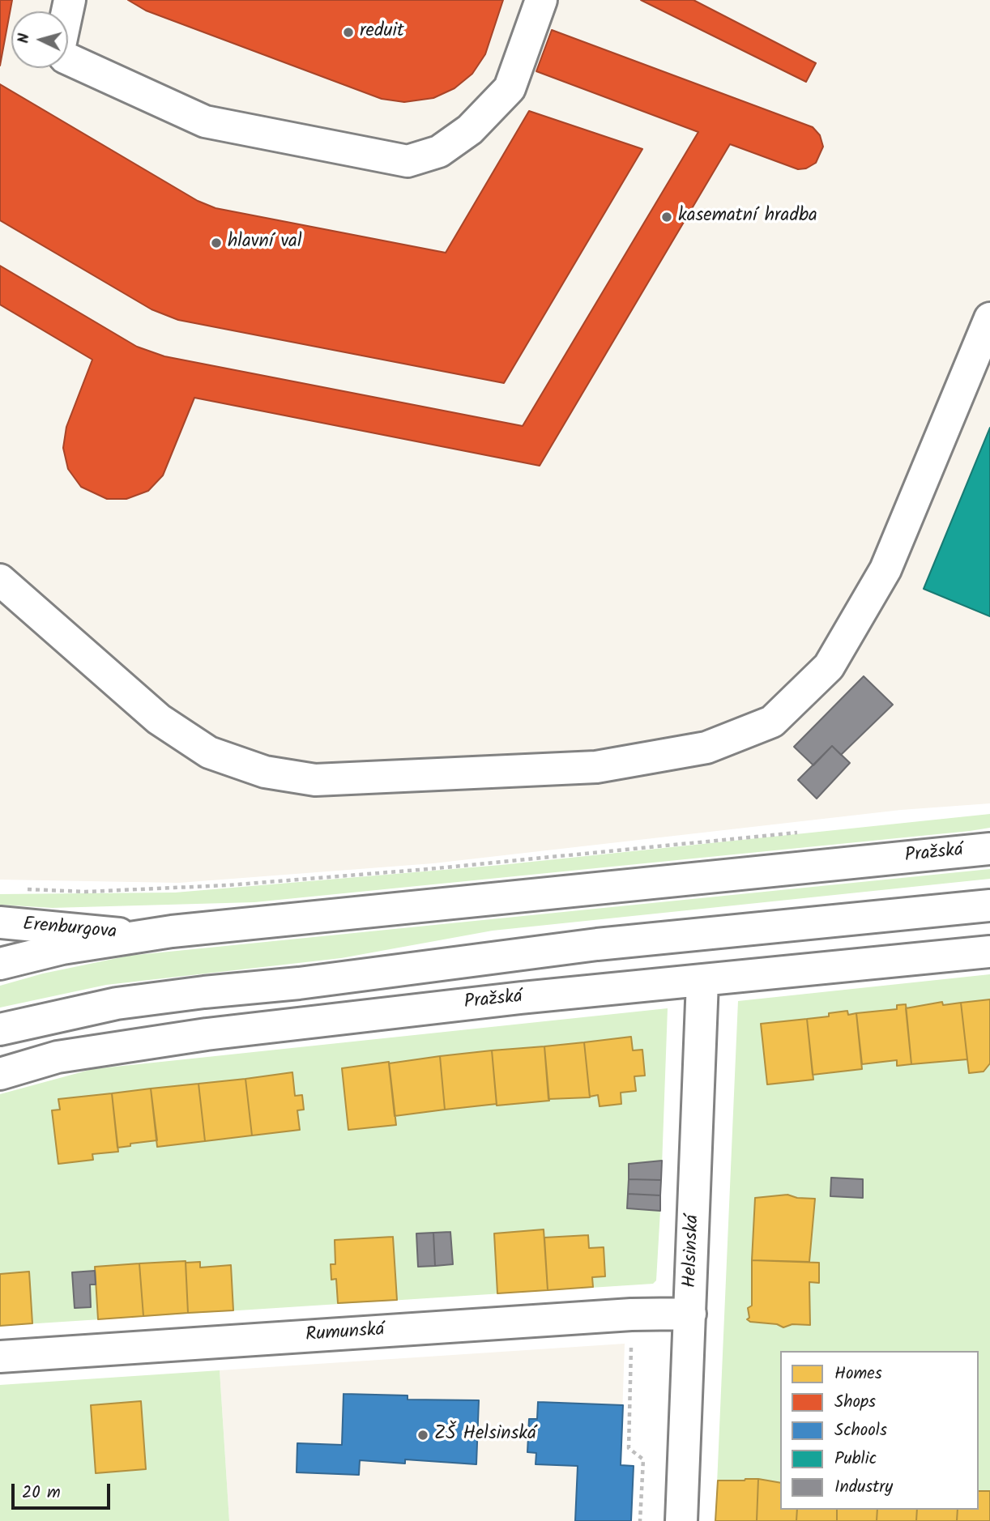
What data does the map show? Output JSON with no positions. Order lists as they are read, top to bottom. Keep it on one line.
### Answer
{"streets":{"street":["Pražská","Erenburgova","Helsinská","Rumunská"]},"crossings":[["Pražská","Erenburgova"],["Pražská","Helsinská"],["Helsinská","Rumunská"]],"places":["reduit","kasematní hradba","hlavní val","ZŠ Helsinská"],"legend":["Homes","Shops","Schools","Public","Industry"],"scale_bar":"20 m","north":"left"}
